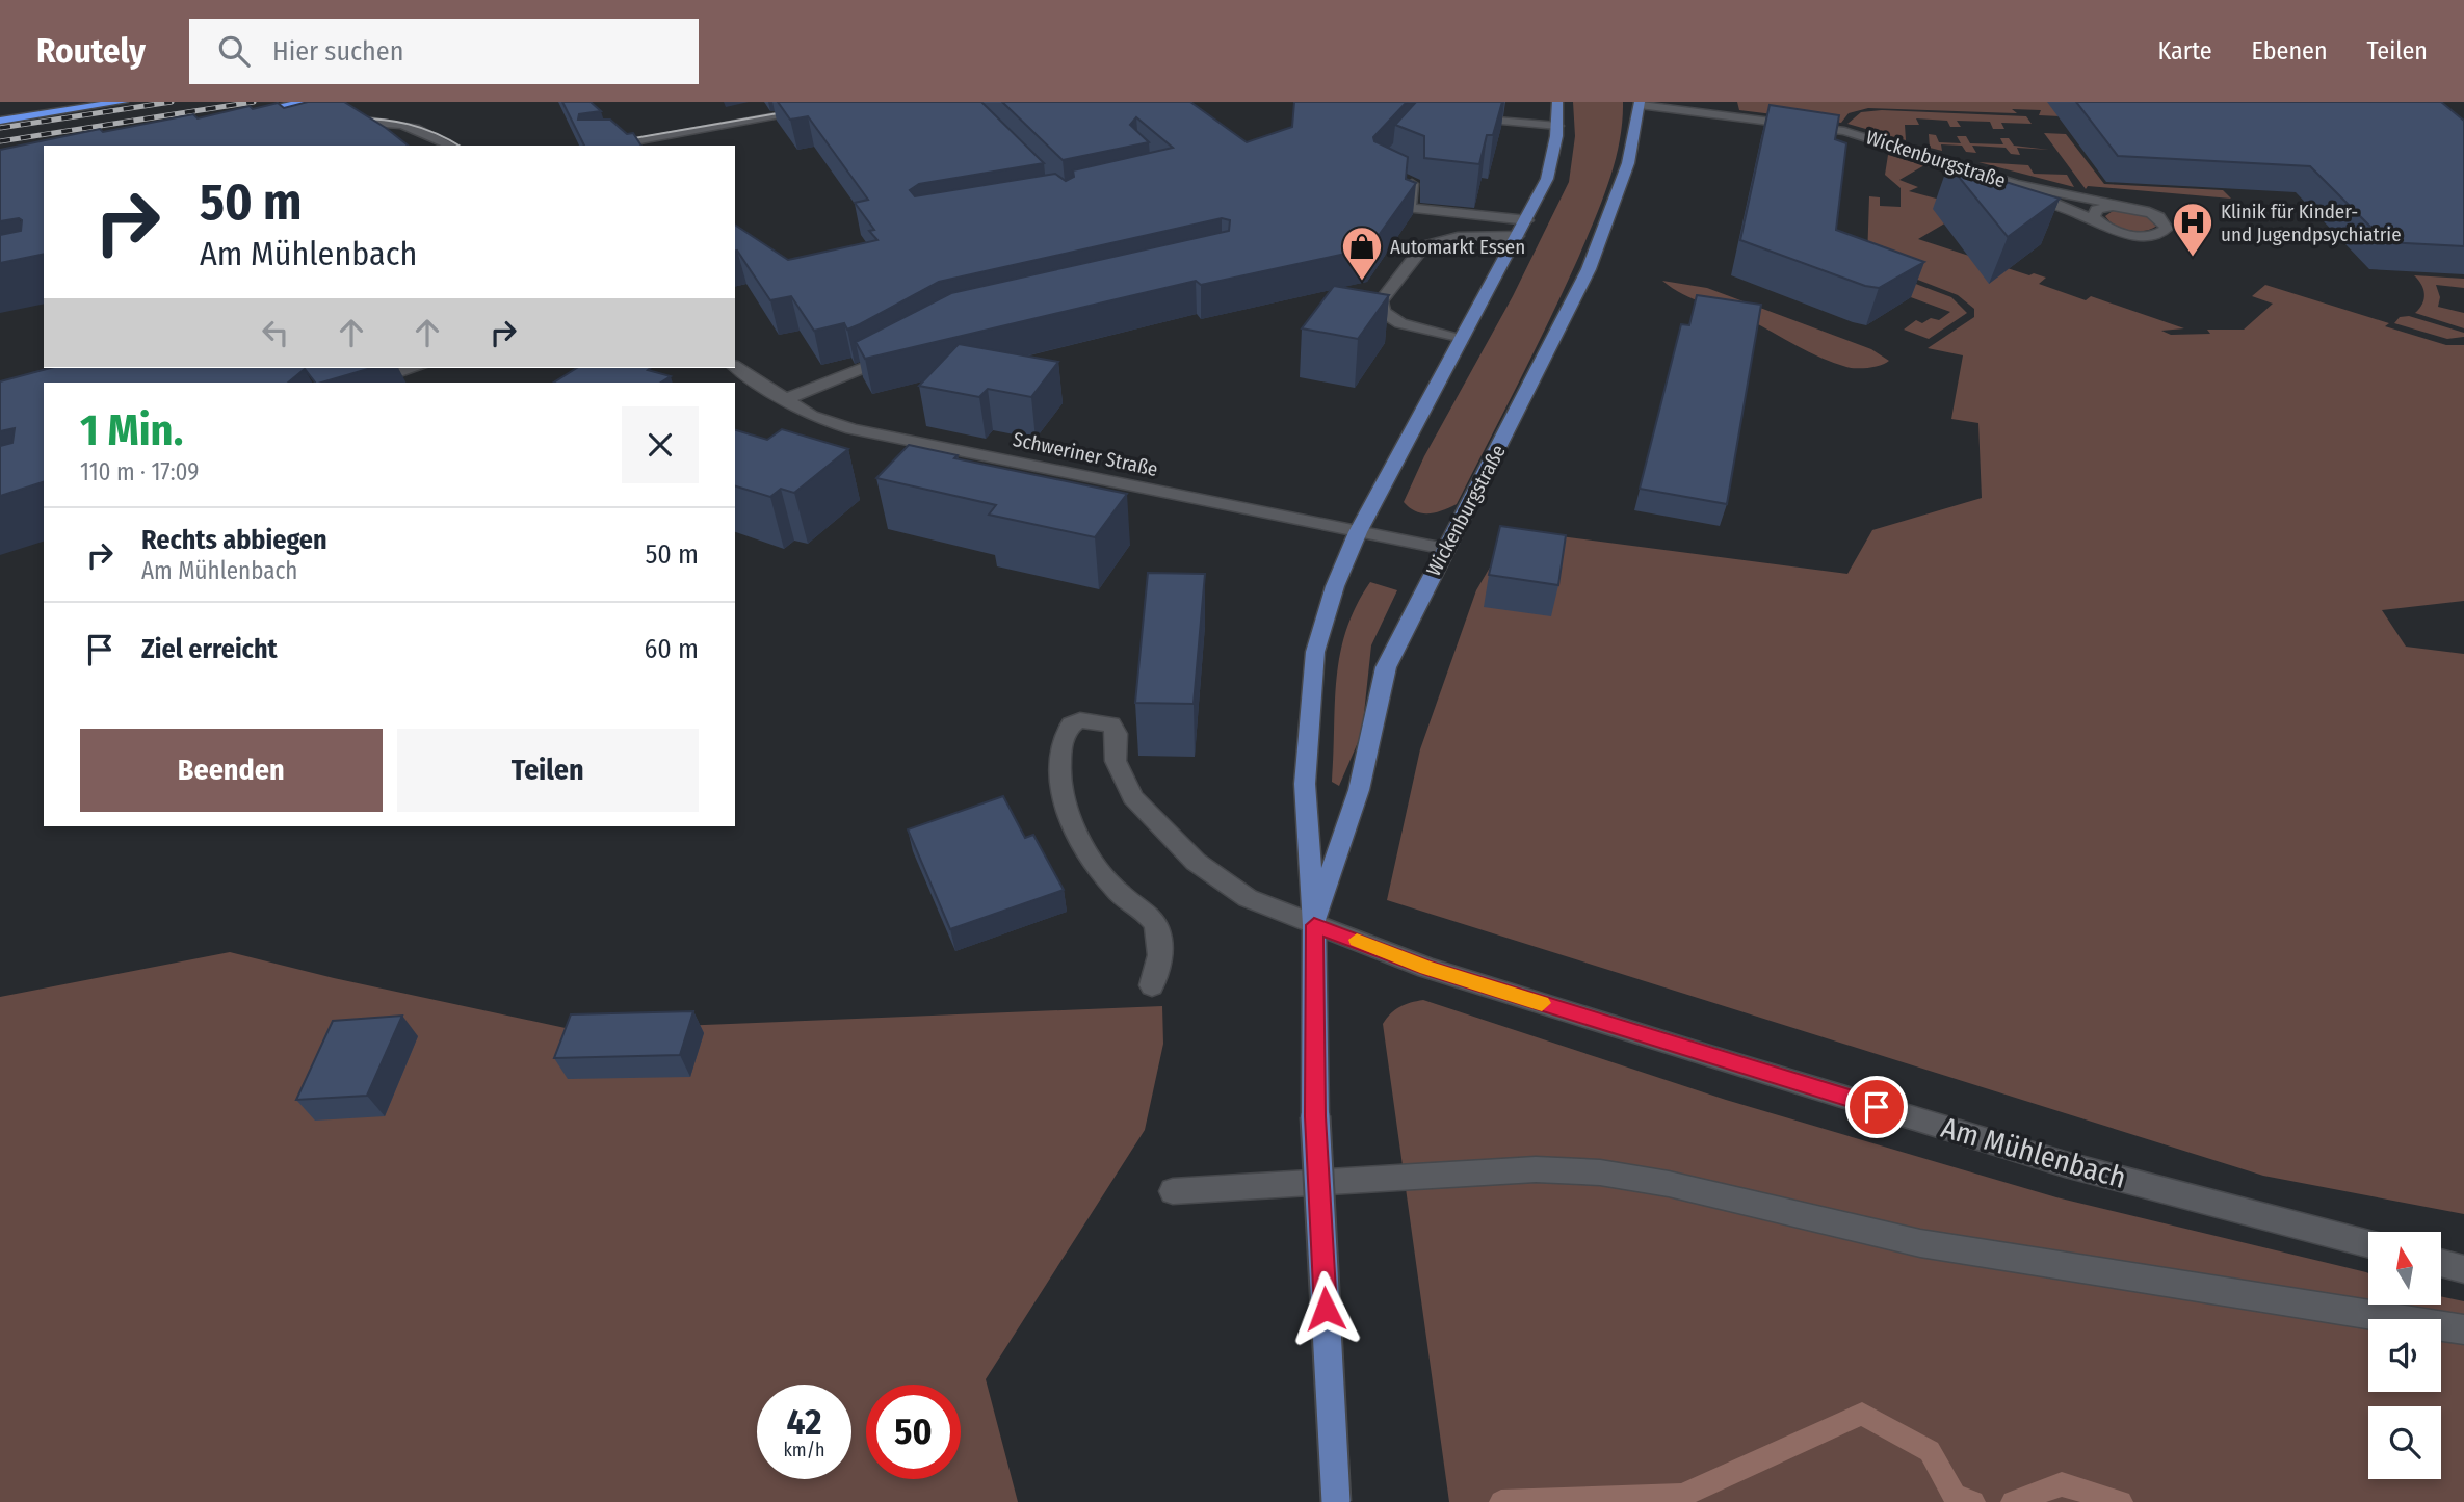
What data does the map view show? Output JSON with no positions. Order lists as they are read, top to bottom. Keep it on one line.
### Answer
{"streets":{"main road":["Wickenburgstraße"],"street":["Schweriner Straße","Am Mühlenbach"]},"crossings":[["Wickenburgstraße","Schweriner Straße"],["Wickenburgstraße","Am Mühlenbach"]],"places":{"hospital":["Klinik für Kinder- und Jugendpsychiatrie"],"shop":["Automarkt Essen"]},"north":"top","page":{"header":"Routely","search":"Hier suchen","nav":["Karte","Ebenen","Teilen"],"turn":["50 m","Am Mühlenbach"],"heading":["1 Min.","110 m · 17:09"],"list":[{"name":"Rechts abbiegen","note":"Am Mühlenbach","value":"50 m"},{"name":"Ziel erreicht","value":"60 m"}],"buttons":["Beenden","Teilen"],"speed":"42 km/h","limit":"50"}}
